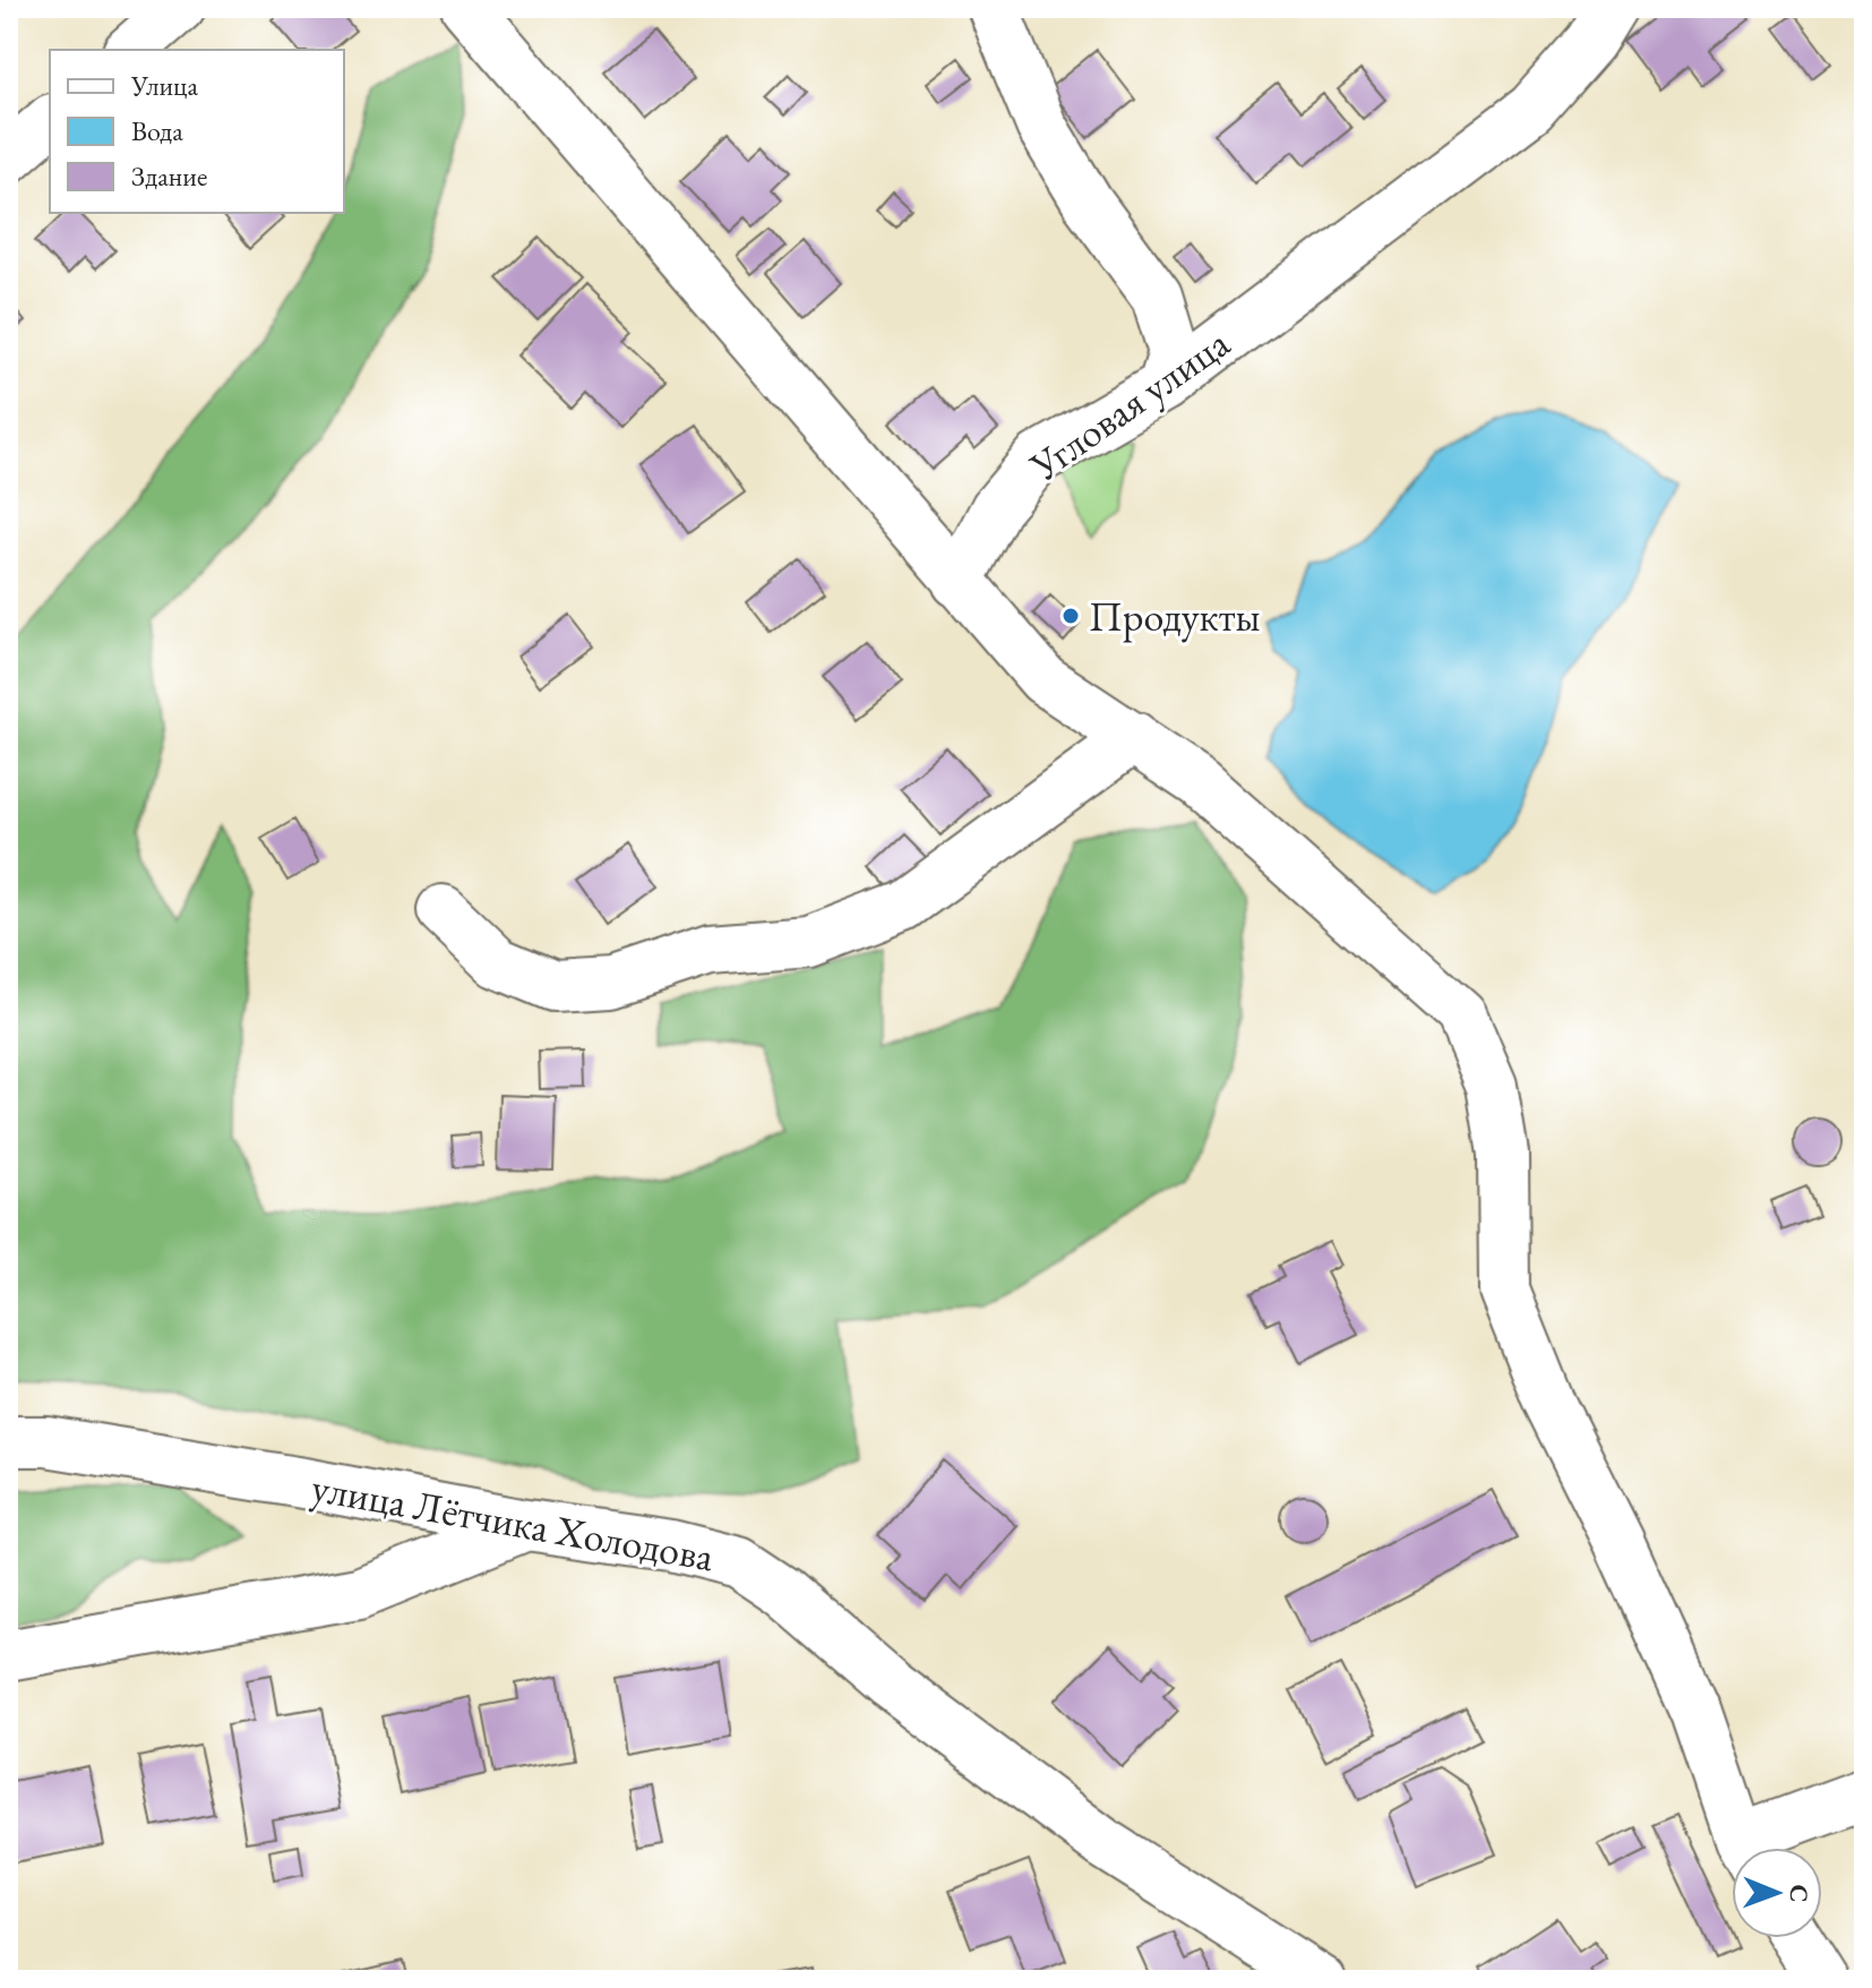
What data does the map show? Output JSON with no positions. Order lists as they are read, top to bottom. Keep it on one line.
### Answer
{"streets":{"street":["Угловая улица","улица Лётчика Холодова"]},"places":["Продукты"],"legend":["Улица","Вода","Здание"],"north":"right"}
